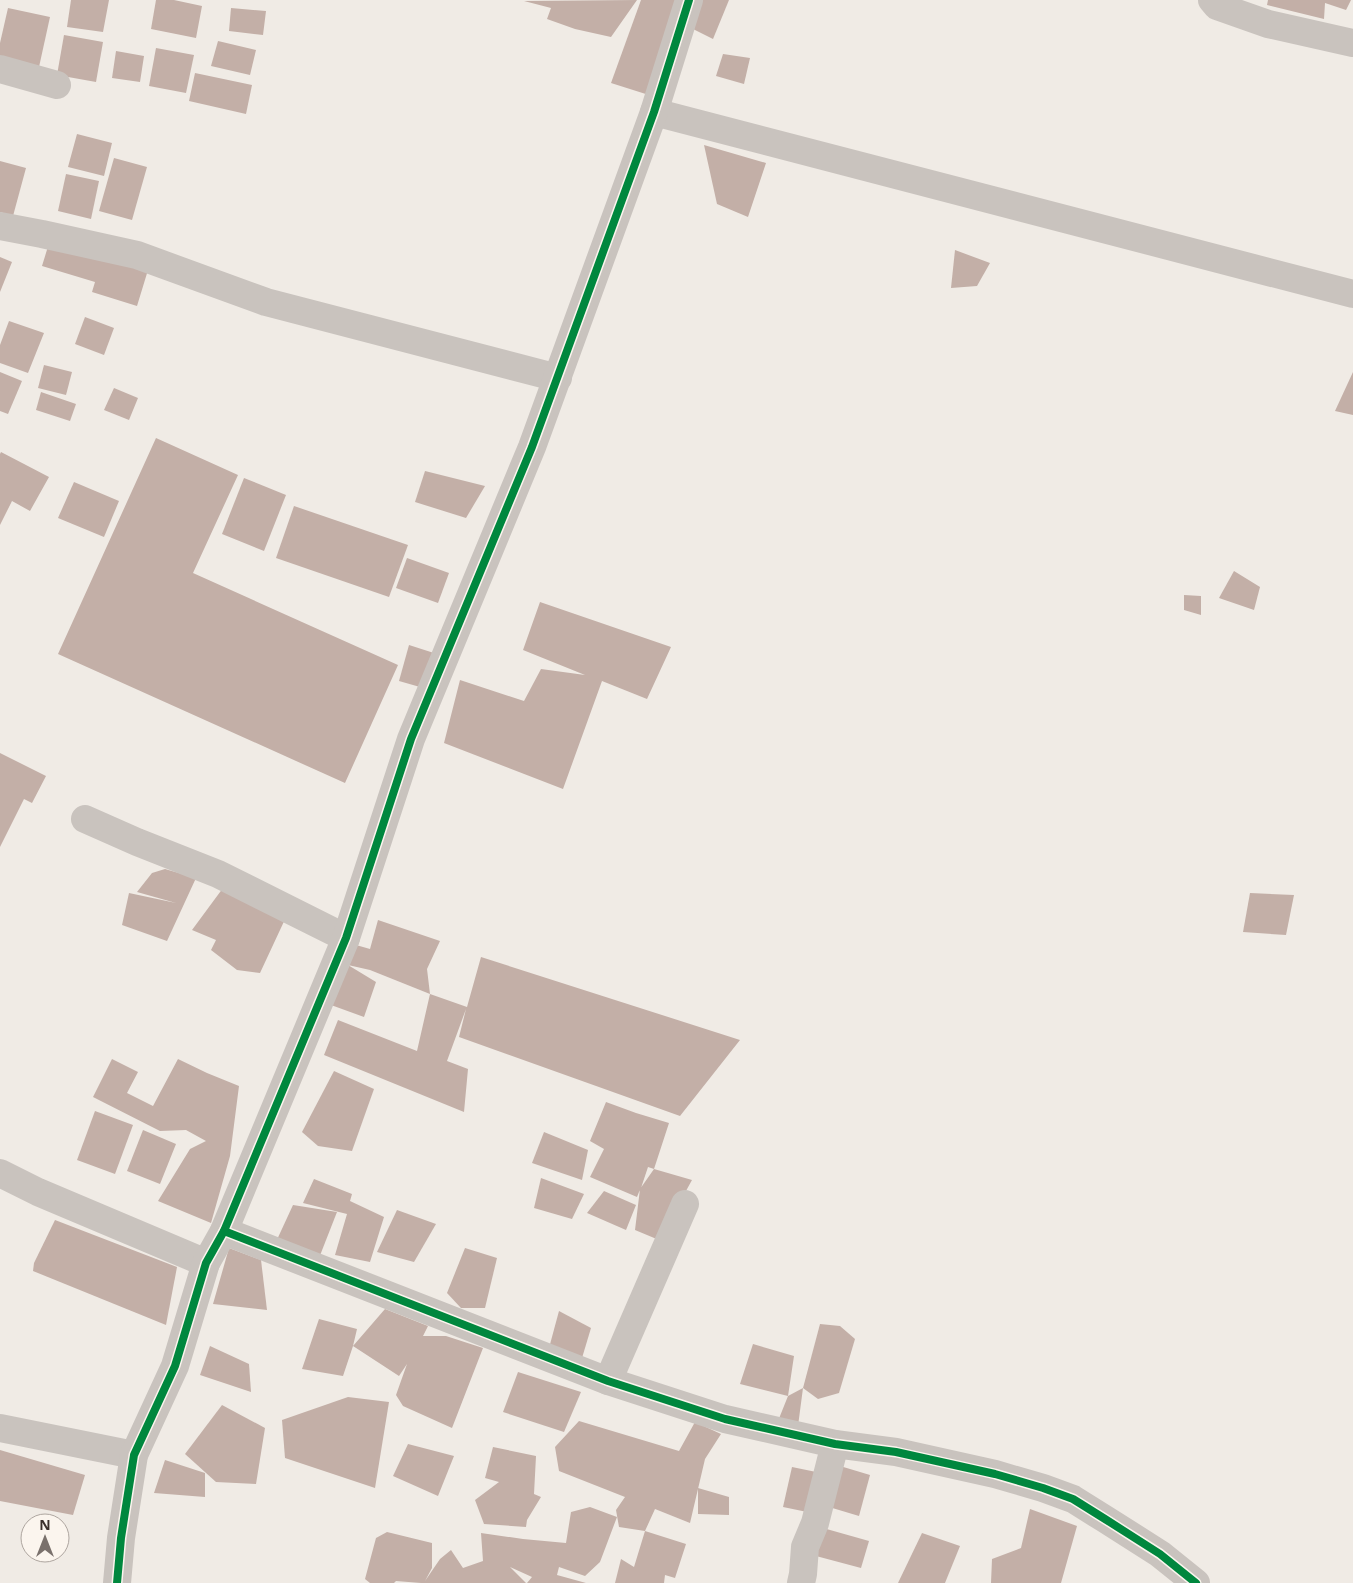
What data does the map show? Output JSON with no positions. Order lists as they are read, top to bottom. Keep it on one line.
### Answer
{"north":"top"}
